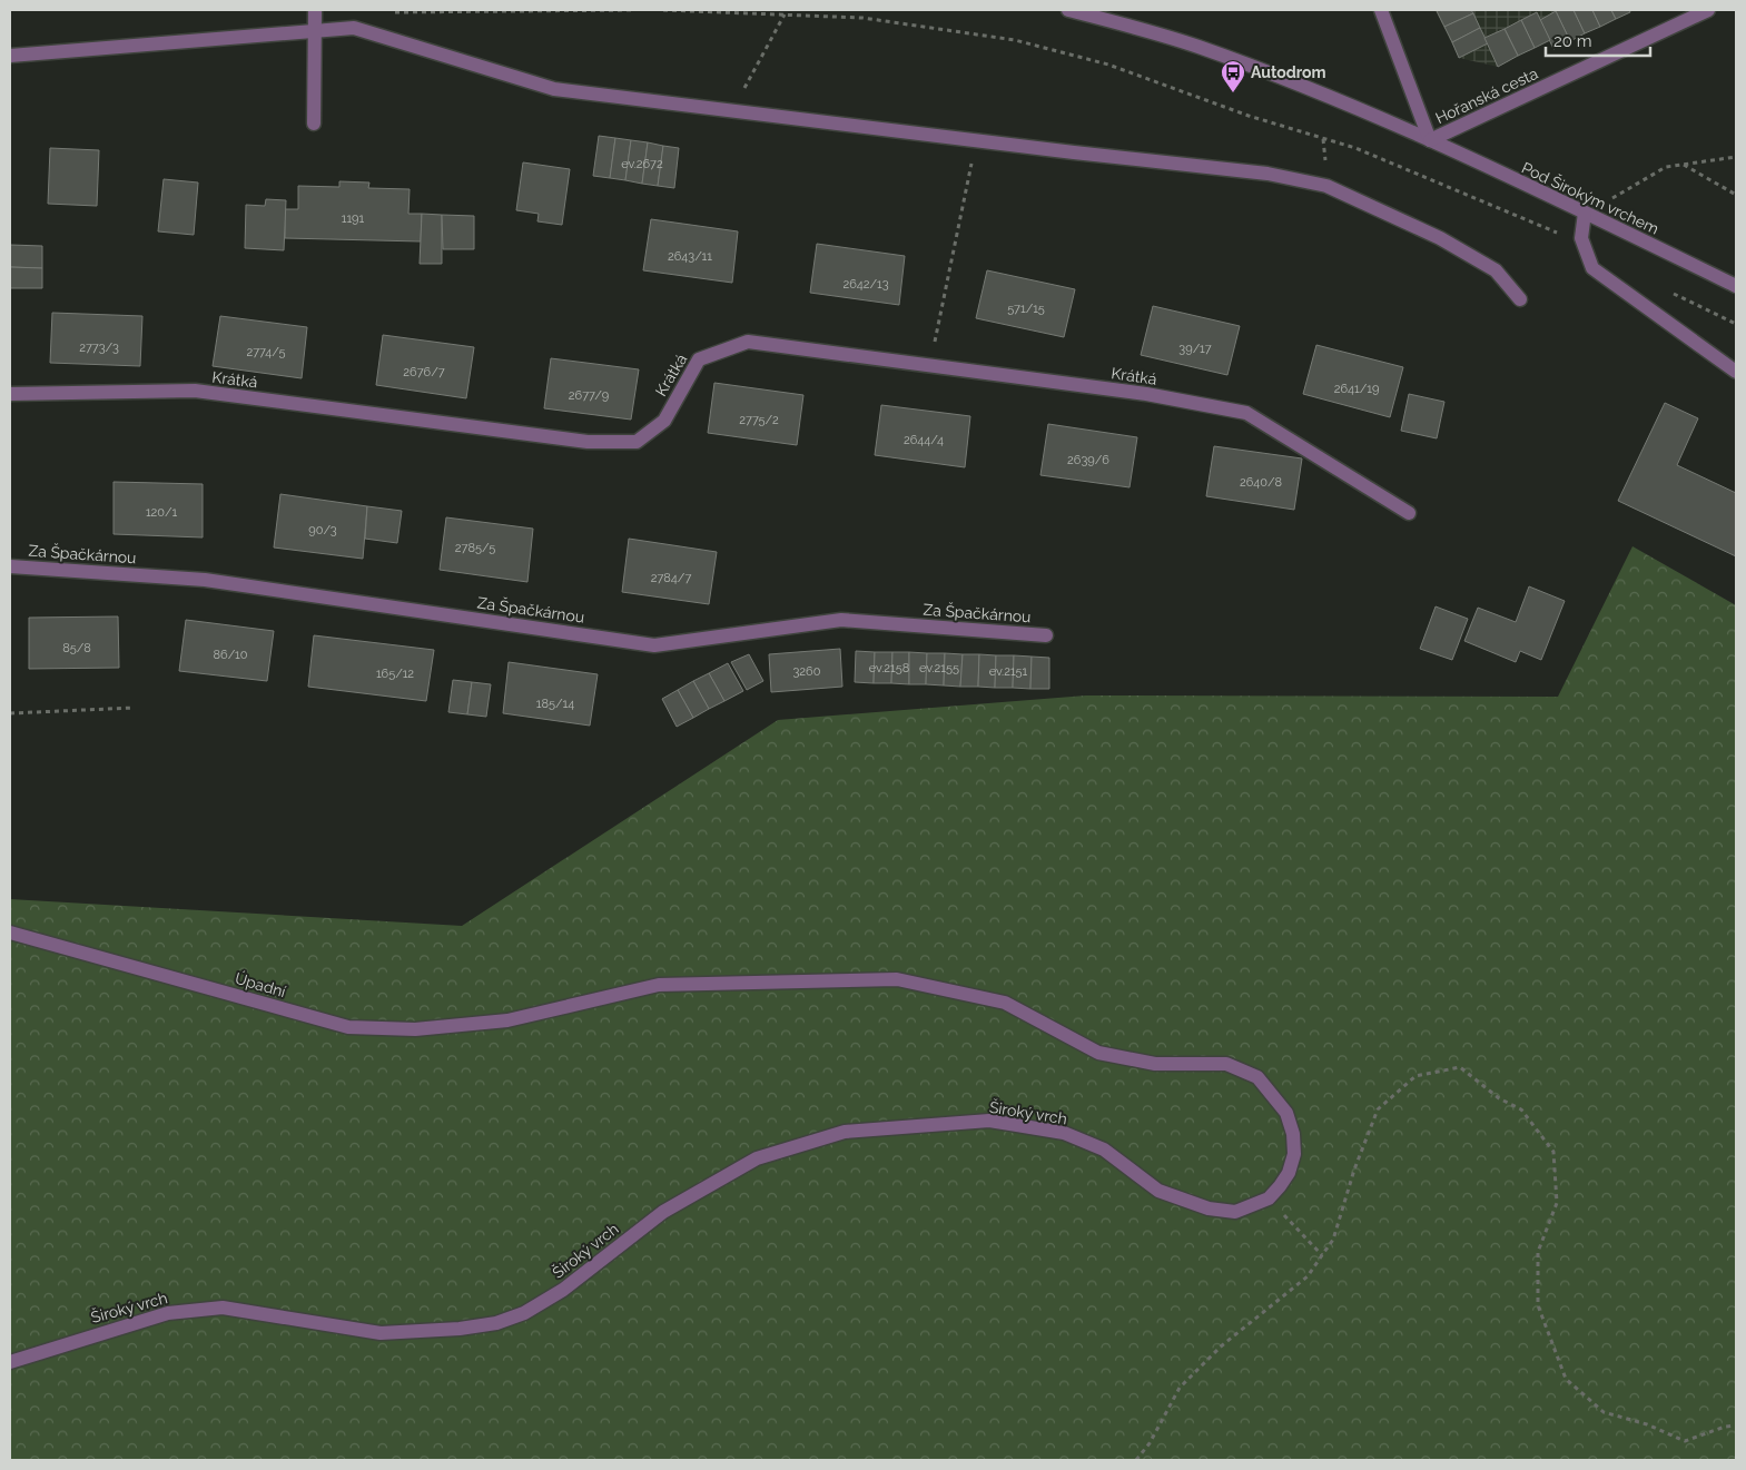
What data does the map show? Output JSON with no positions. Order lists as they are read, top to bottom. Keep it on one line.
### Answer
{"streets":{"street":["Hořanská cesta","Pod Širokým vrchem","Krátká","Za Špačkárnou","Úpadní","Široký vrch"]},"crossings":[["Hořanská cesta","Pod Širokým vrchem"],["Úpadní","Široký vrch"]],"places":{"bus stop":["Autodrom"]},"house_numbers":["ev.2672","1191","2643/11","2642/13","571/15","2773/3","39/17","2774/5","2676/7","2641/19","2677/9","2775/2","2644/4","2639/6","2640/8","120/1","90/3","2785/5","2784/7","85/8","86/10","ev.2158","ev.2155","3260","ev.2151","165/12","185/14"],"scale_bar":"20 m"}
